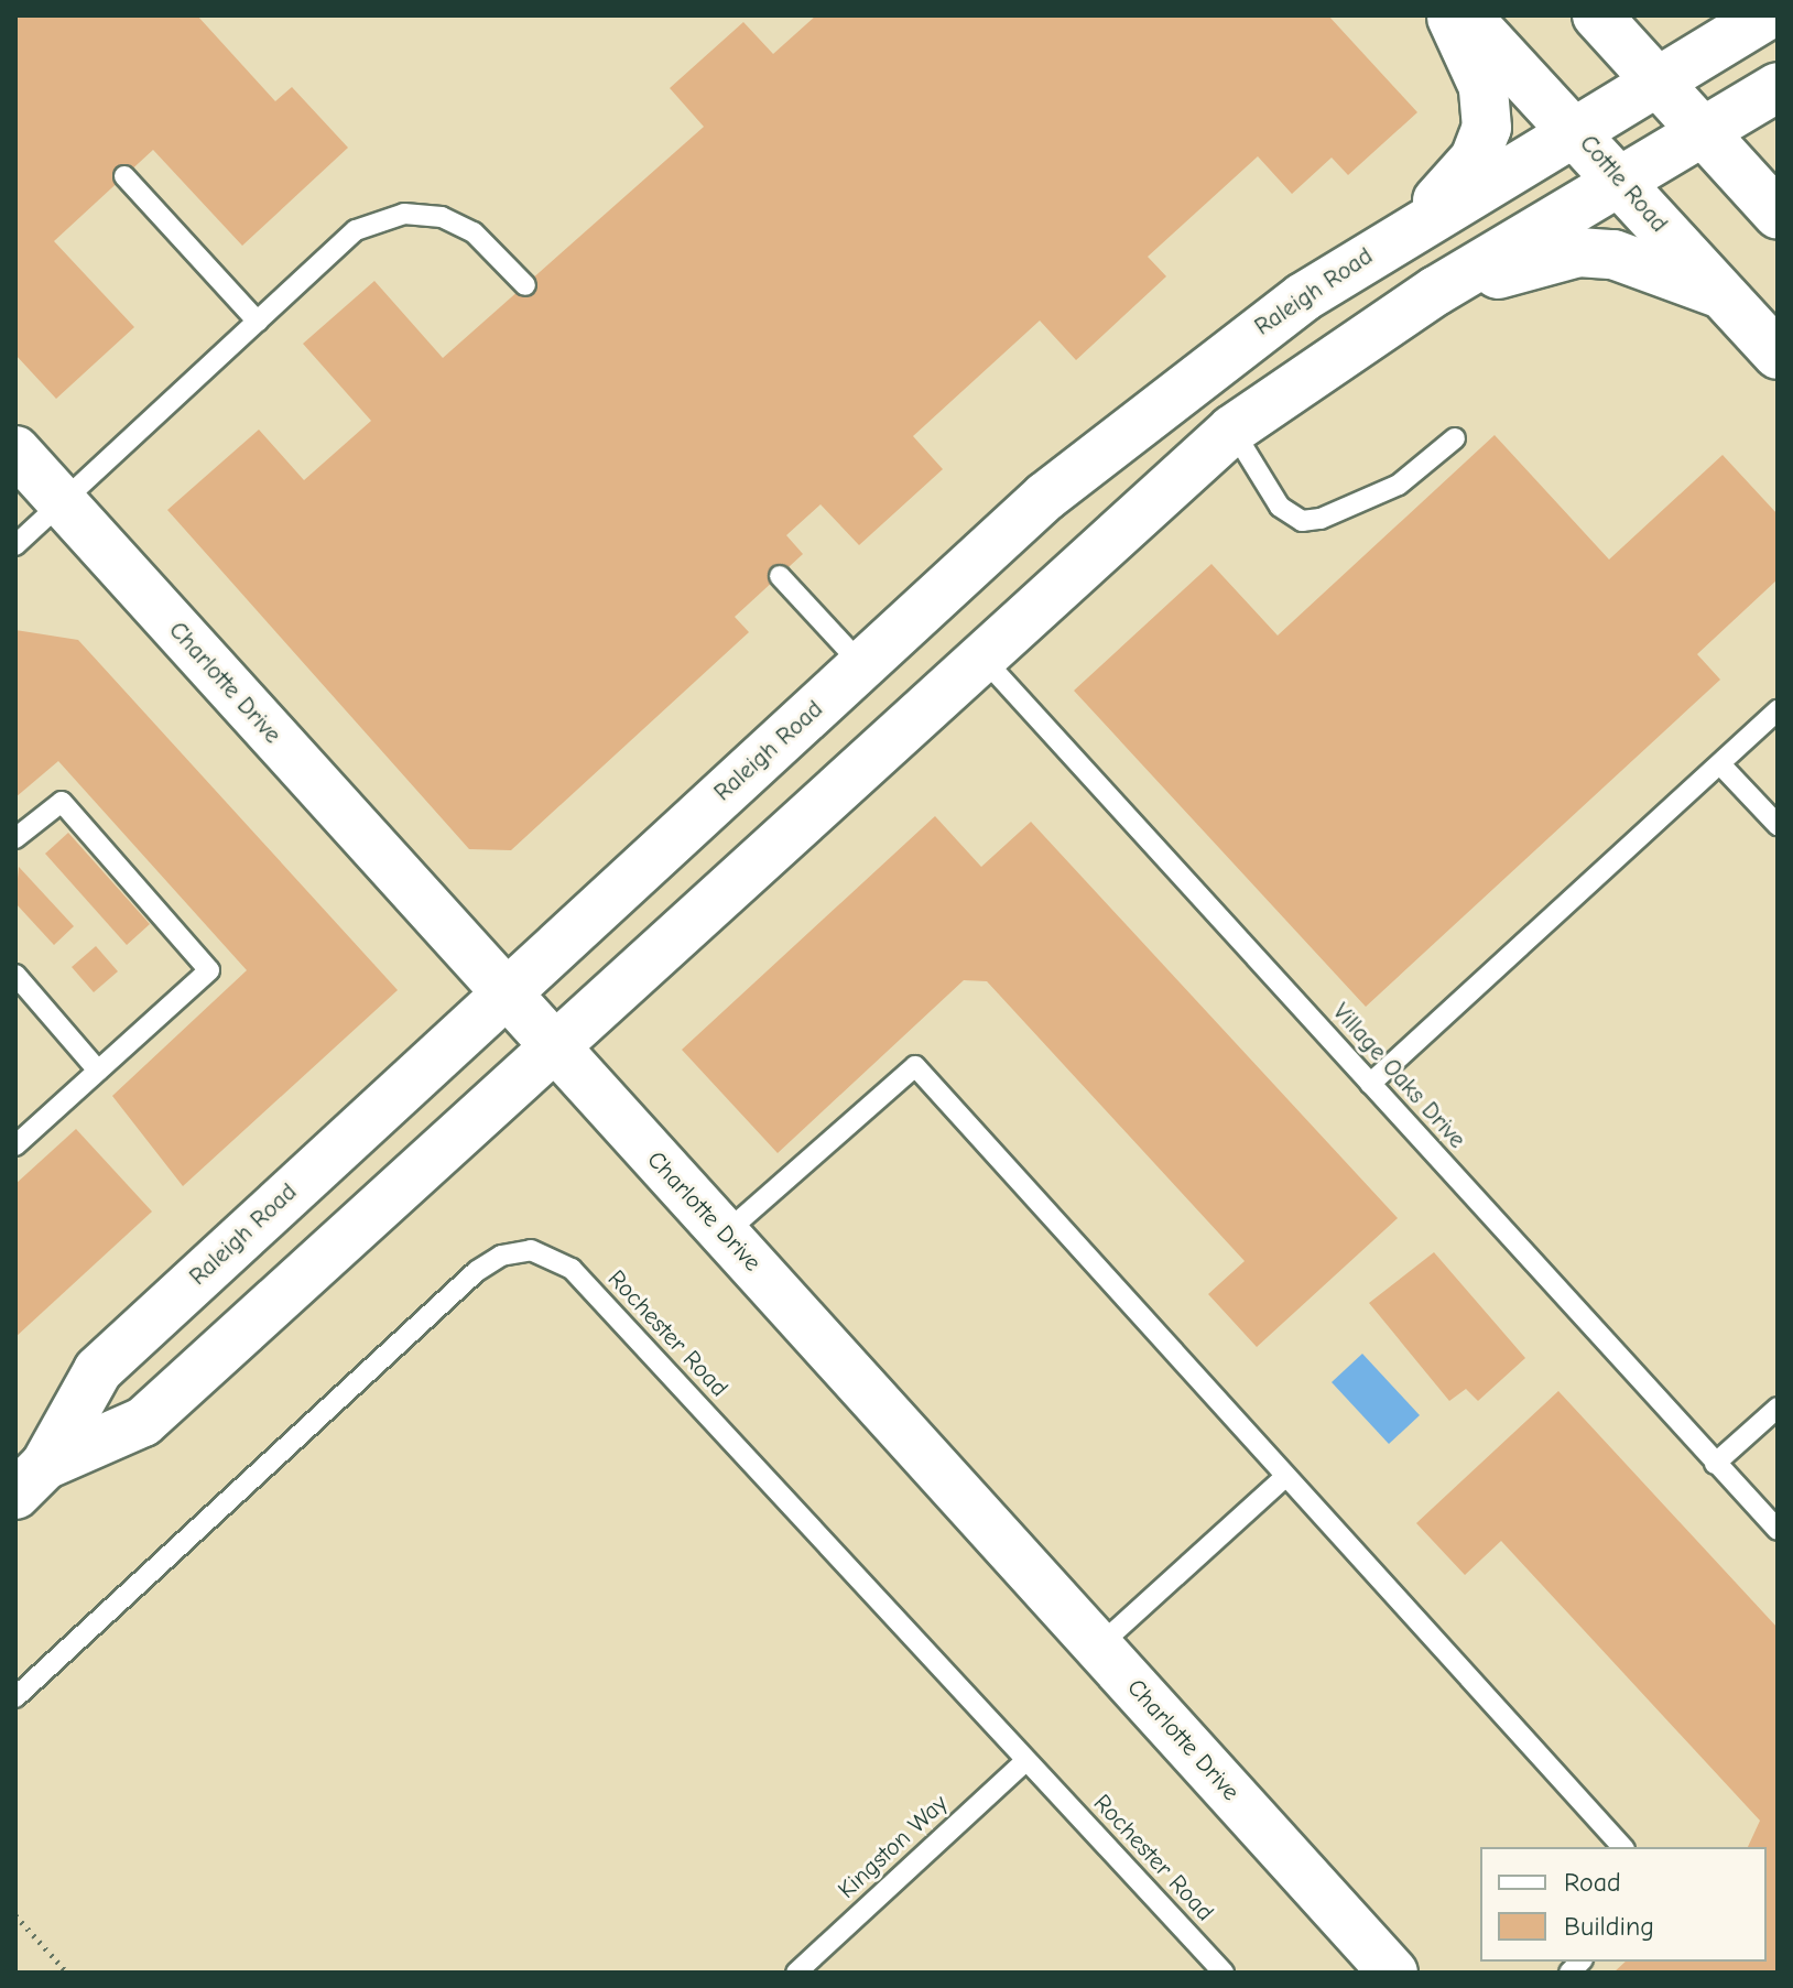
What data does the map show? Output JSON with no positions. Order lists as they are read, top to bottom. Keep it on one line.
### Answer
{"streets":{"street":["Cottle Road","Raleigh Road","Charlotte Drive"],"lane":["Village Oaks Drive","Rochester Road","Kingston Way"]},"crossings":[["Cottle Road","Raleigh Road"],["Raleigh Road","Charlotte Drive"],["Raleigh Road","Village Oaks Drive"],["Rochester Road","Kingston Way"]],"legend":["Road","Building"]}
